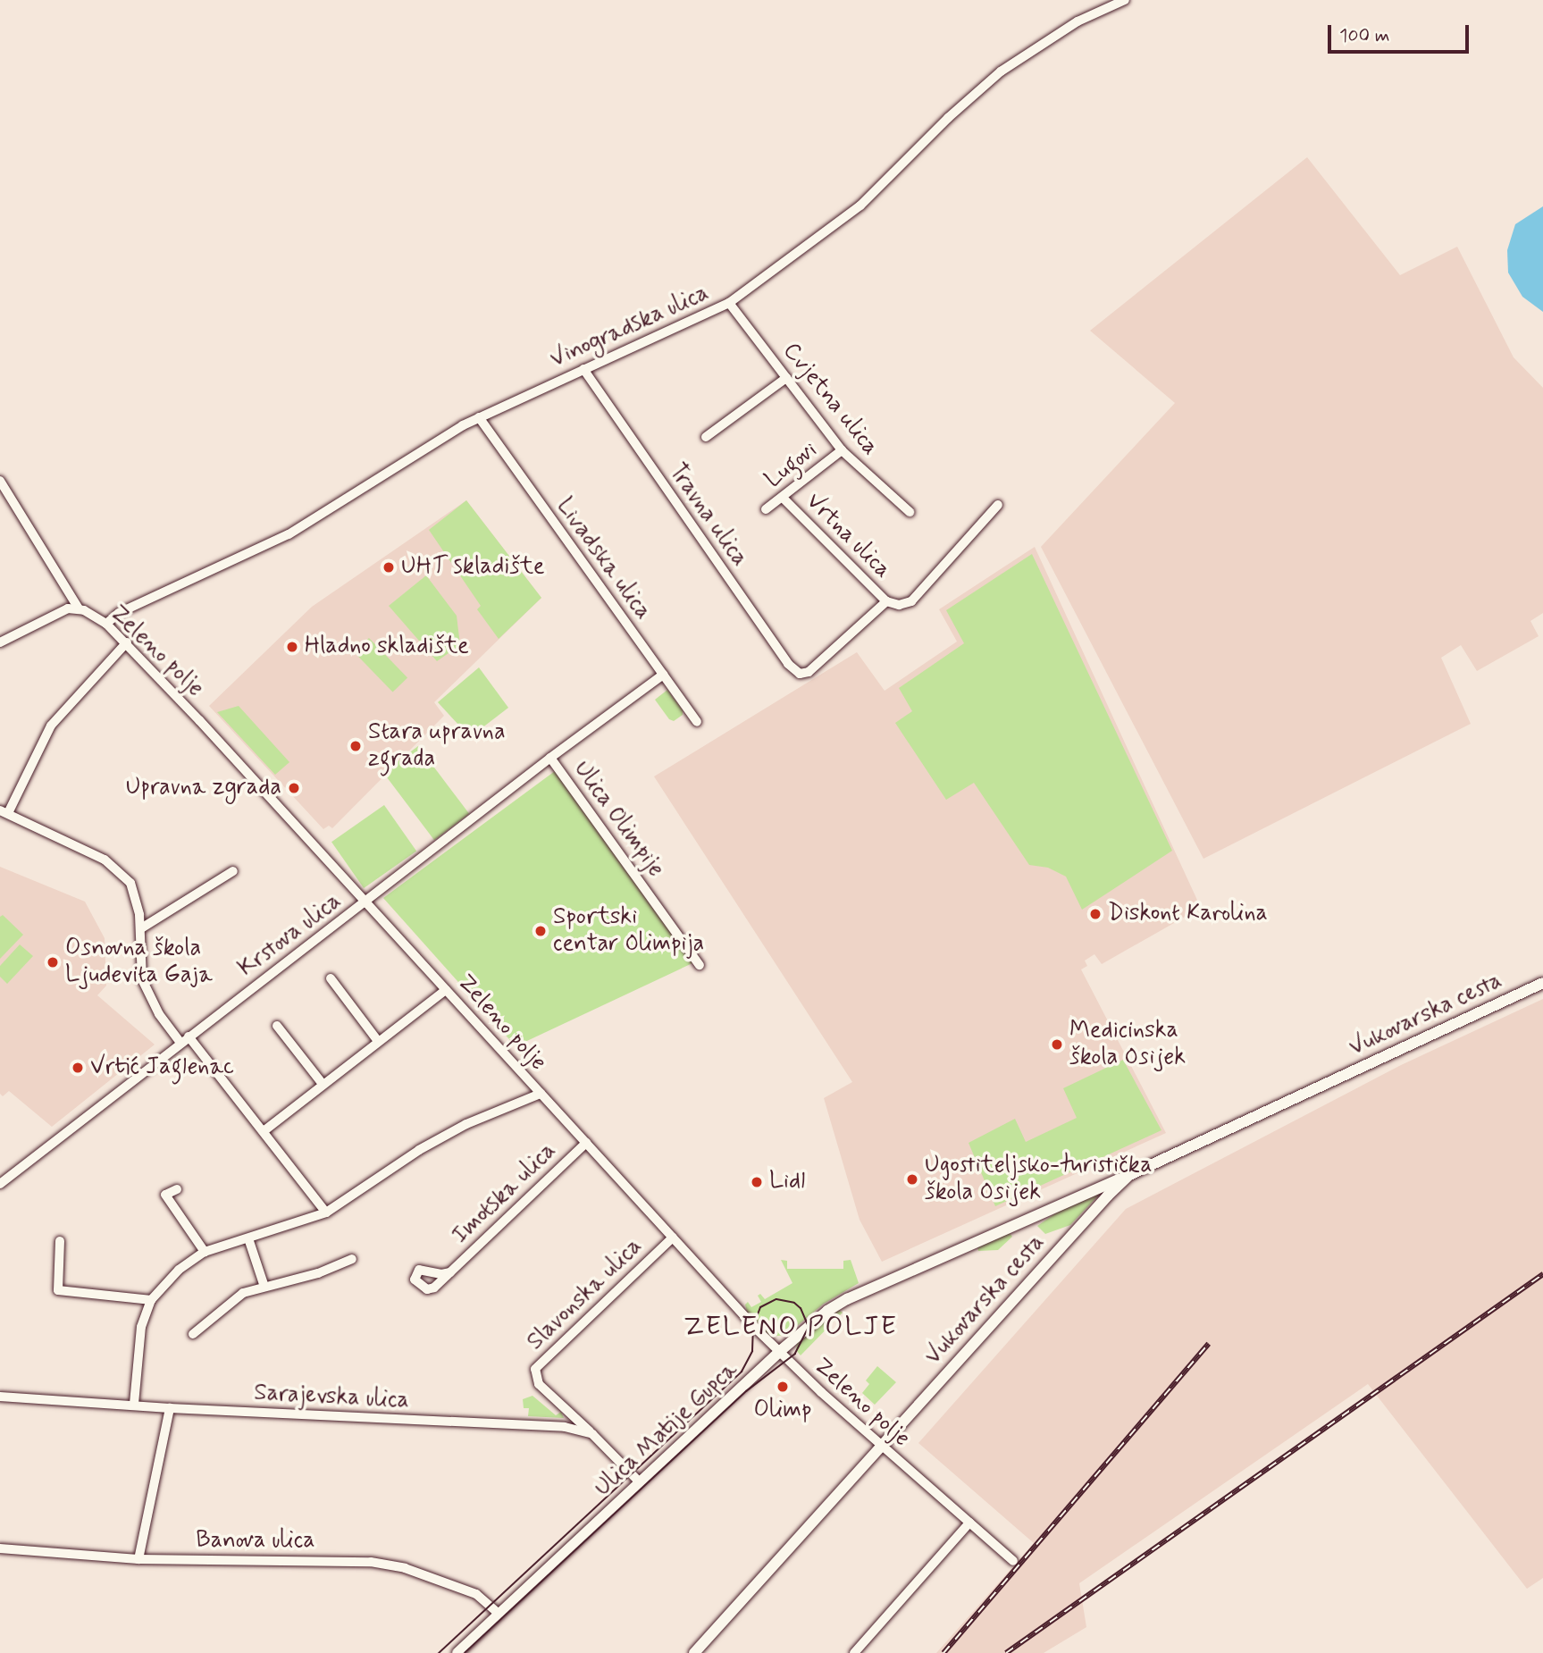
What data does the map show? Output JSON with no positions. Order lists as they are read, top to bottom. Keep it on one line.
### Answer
{"streets":{"main road":["Vukovarska cesta","Ulica Matije Gupca"],"street":["Vinogradska ulica","Cvjetna ulica","Lugovi","Travna ulica","Vrtna ulica","Livadska ulica","Zeleno polje","Ulica Olimpije","Krstova ulica","Imotska ulica","Slavonska ulica","Sarajevska ulica","Banova ulica"]},"crossings":[["Vinogradska ulica","Cvjetna ulica"],["Vinogradska ulica","Travna ulica"],["Vinogradska ulica","Livadska ulica"],["Vinogradska ulica","Zeleno polje"],["Cvjetna ulica","Lugovi"],["Lugovi","Vrtna ulica"],["Travna ulica","Vrtna ulica"],["Livadska ulica","Ulica Olimpije"],["Zeleno polje","Ulica Olimpije"],["Zeleno polje","Krstova ulica"],["Zeleno polje","Vukovarska cesta"],["Zeleno polje","Imotska ulica"],["Zeleno polje","Slavonska ulica"],["Zeleno polje","Ulica Matije Gupca"],["Ulica Olimpije","Krstova ulica"],["Vukovarska cesta","Ulica Matije Gupca"],["Slavonska ulica","Sarajevska ulica"],["Ulica Matije Gupca","Banova ulica"]],"districts":["ZELENO POLJE"],"places":["UHT skladište","Hladno skladište","Stara upravna zgrada","Upravna zgrada","Diskont Karolina","Sportski centar Olimpija","Osnovna škola Ljudevita Gaja","Medicinska škola Osijek","Vrtić Jaglenac","Ugostiteljsko-turistička škola Osijek","Lidl","Olimp"],"scale_bar":"100 m"}
